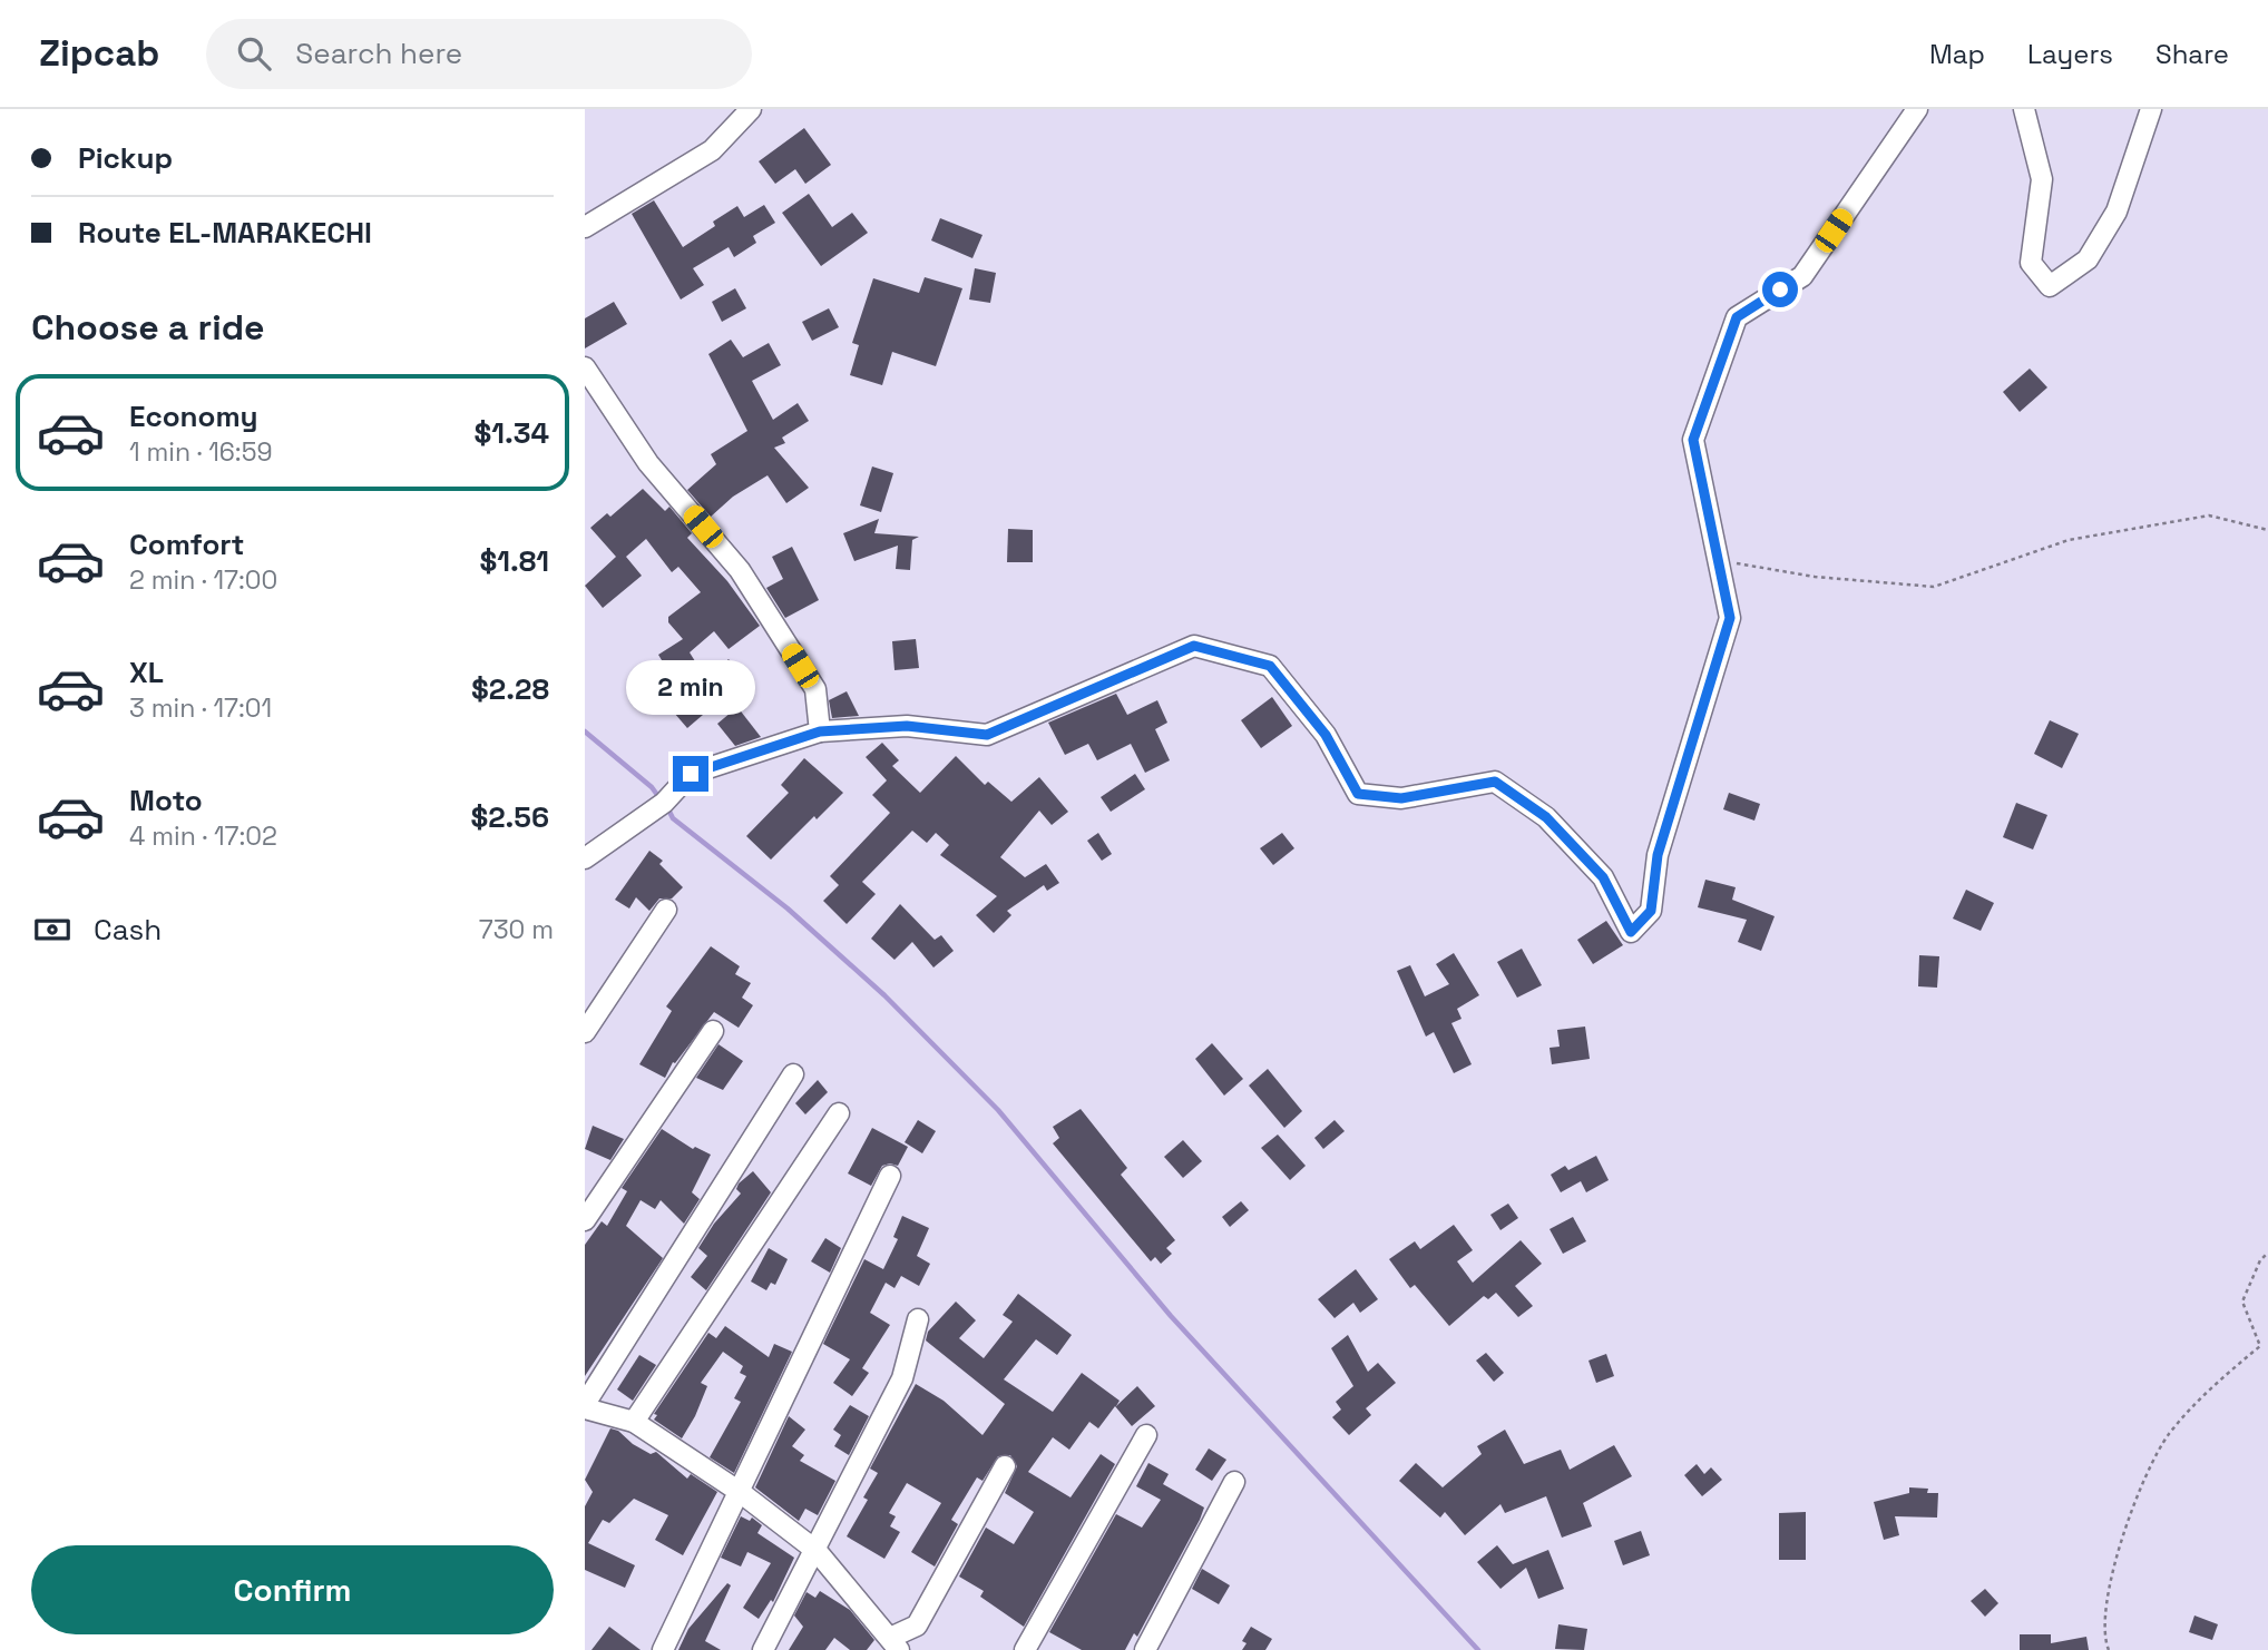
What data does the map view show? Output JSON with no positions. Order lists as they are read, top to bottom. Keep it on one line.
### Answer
{"page":{"header":"Zipcab","search":"Search here","nav":["Map","Layers","Share"],"banner":["Pickup","Route EL-MARAKECHI"],"heading":"Choose a ride","list":[{"name":"Economy","note":"1 min · 16:59","value":"$1.34"},{"name":"Comfort","note":"2 min · 17:00","value":"$1.81"},{"name":"XL","note":"3 min · 17:01","value":"$2.28"},{"name":"Moto","note":"4 min · 17:02","value":"$2.56"}],"bubble":"2 min","pay":["Cash","730 m"],"buttons":"Confirm"}}
